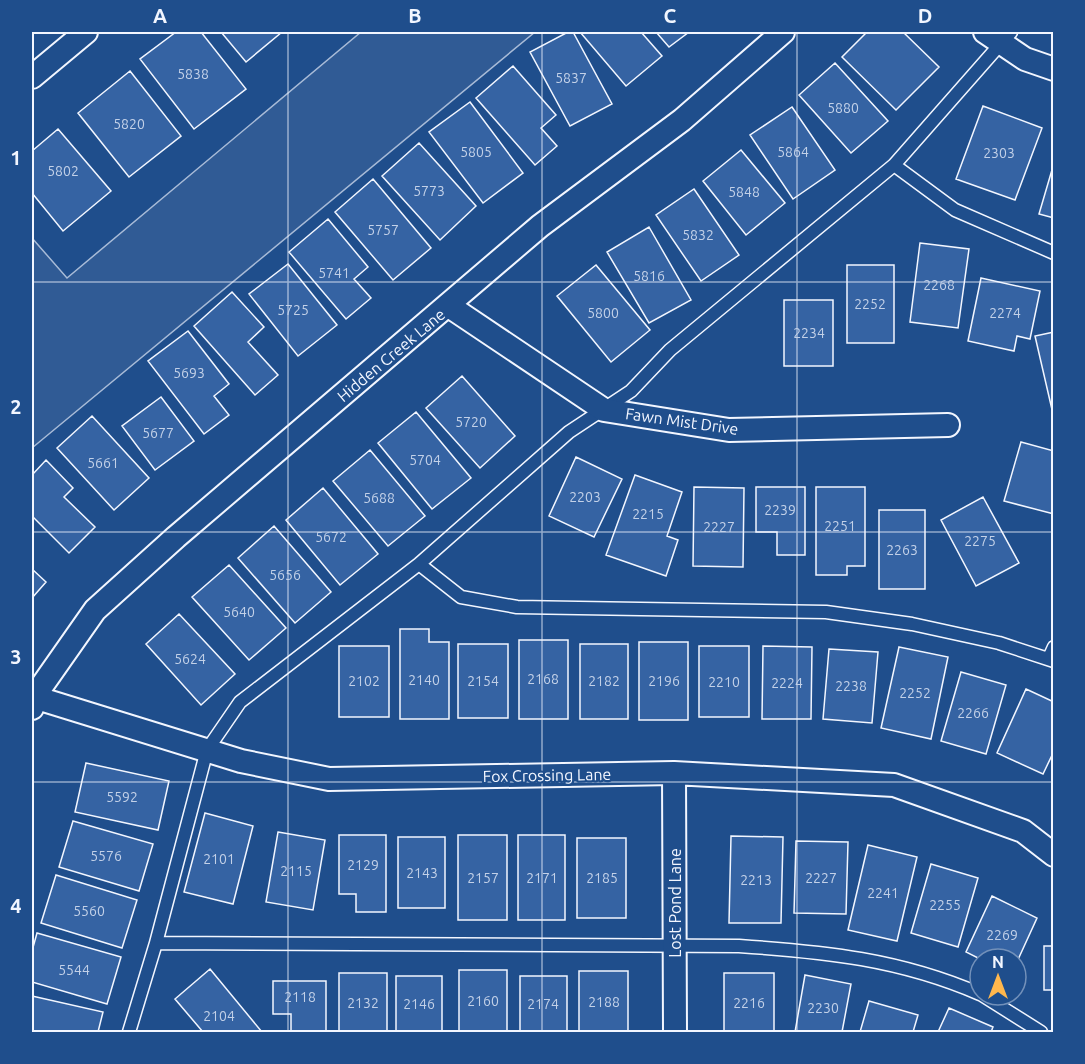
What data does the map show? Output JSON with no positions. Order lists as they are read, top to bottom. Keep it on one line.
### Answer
{"streets":{"street":["Hidden Creek Lane","Fawn Mist Drive","Fox Crossing Lane","Lost Pond Lane"]},"crossings":[["Hidden Creek Lane","Fawn Mist Drive"],["Hidden Creek Lane","Fox Crossing Lane"],["Fox Crossing Lane","Lost Pond Lane"]],"house_numbers":["5838","5837","5880","5820","5805","5864","2303","5802","5773","5848","5757","5832","5741","5816","2268","2252","5725","5800","2274","2234","5693","5720","5677","5704","5661","2203","5688","2239","2215","2251","2227","5672","2275","2263","5656","5640","5624","2168","2140","2102","2154","2182","2196","2210","2224","2238","2252","2266","5592","5576","2101","2129","2115","2143","2157","2171","2185","2227","2213","2241","2255","5560","2269","5544","2118","2160","2188","2132","2216","2146","2174","2230","2104"],"north":"top","grid":{"columns":["A","B","C","D"],"rows":["1","2","3","4"]}}
